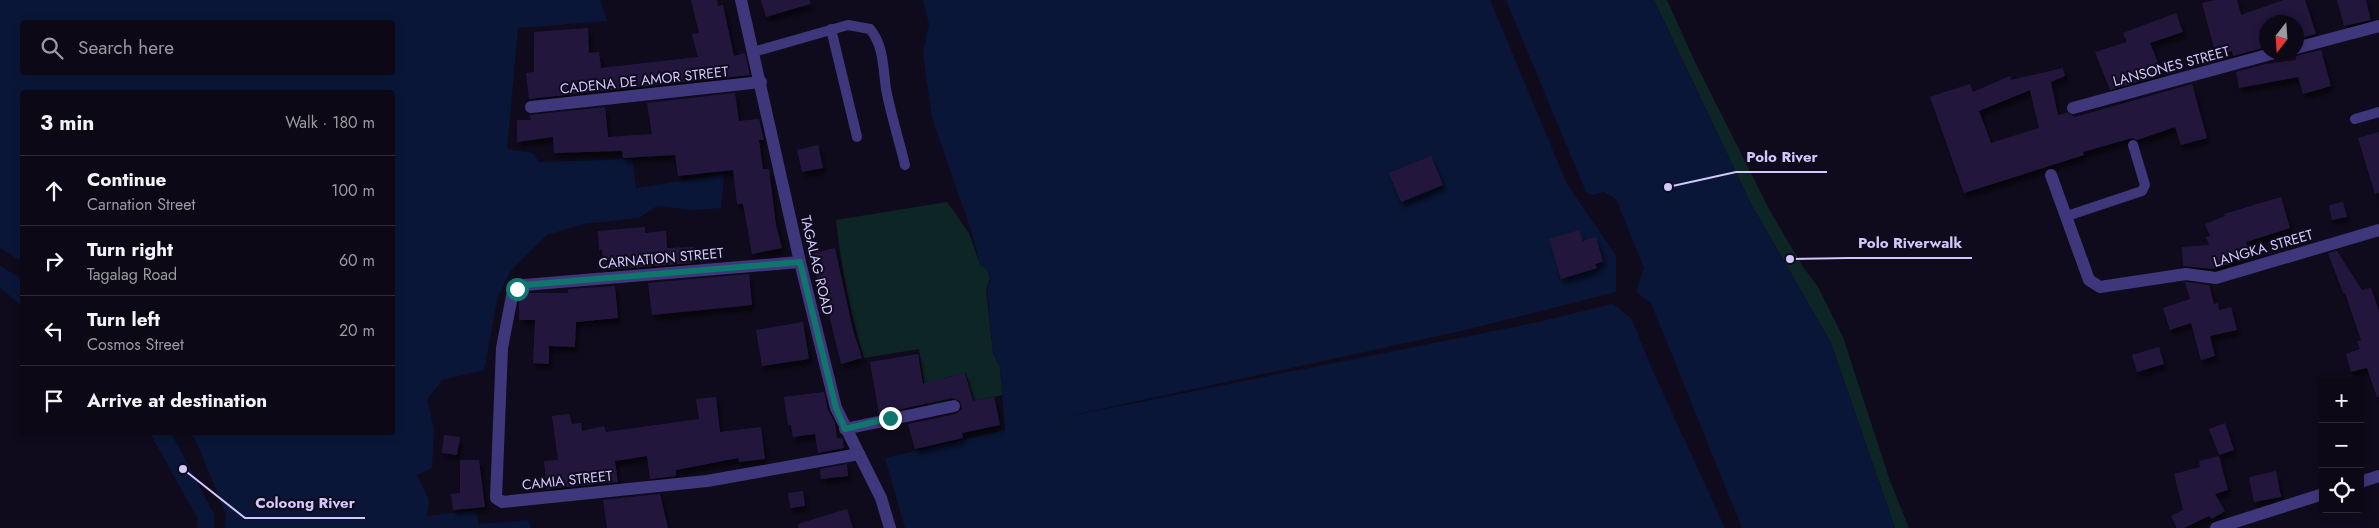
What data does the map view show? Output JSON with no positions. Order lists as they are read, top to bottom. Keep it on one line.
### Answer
{"streets":{"street":["LANSONES STREET","CADENA DE AMOR STREET","LANGKA STREET","CARNATION STREET","TAGALAG ROAD","CAMIA STREET"]},"crossings":[["CADENA DE AMOR STREET","TAGALAG ROAD"],["CARNATION STREET","TAGALAG ROAD"],["CARNATION STREET","CAMIA STREET"],["TAGALAG ROAD","CAMIA STREET"]],"places":["Polo River","Polo Riverwalk","Coloong River"],"north":"bottom","page":{"search":"Search here","heading":["3 min","Walk · 180 m"],"list":[["Continue","Carnation Street","100 m"],["Turn right","Tagalag Road","60 m"],["Turn left","Cosmos Street","20 m"],"Arrive at destination"],"map_buttons":["+","−"]}}
